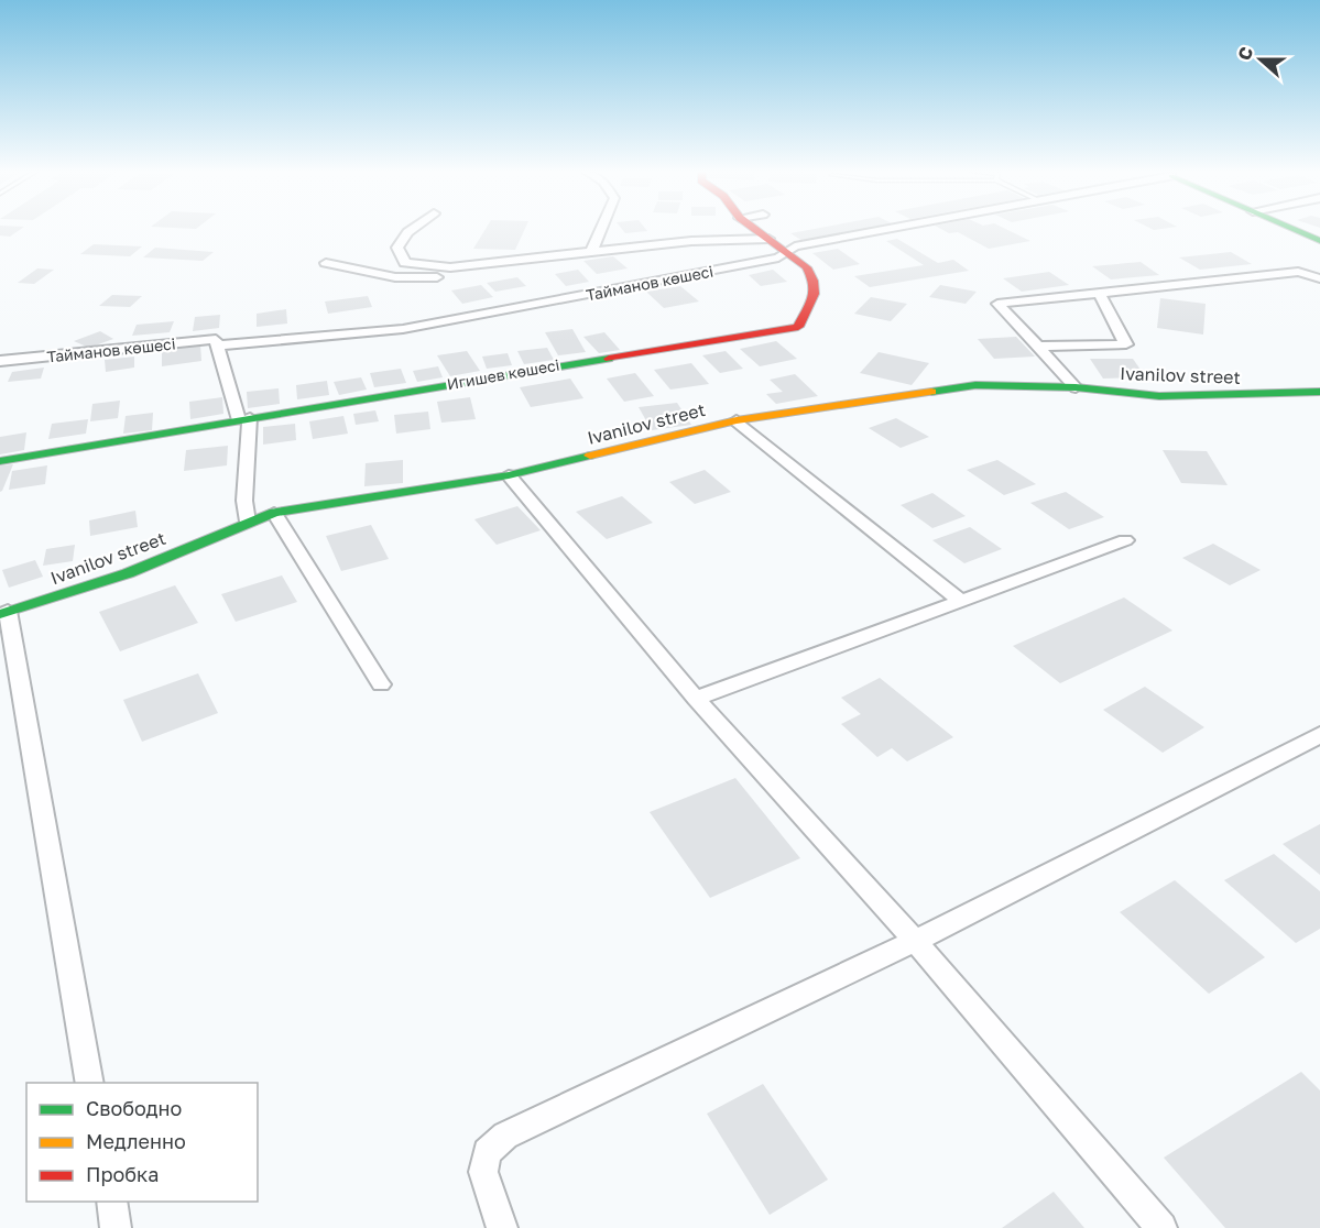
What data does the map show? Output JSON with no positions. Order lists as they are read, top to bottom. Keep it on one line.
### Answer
{"streets":{"street":["Тайманов көшесі","Игишев көшесі","Ivanilov street"]},"crossings":[["Тайманов көшесі","Игишев көшесі"]],"legend":["Свободно","Медленно","Пробка"],"north":"left"}
